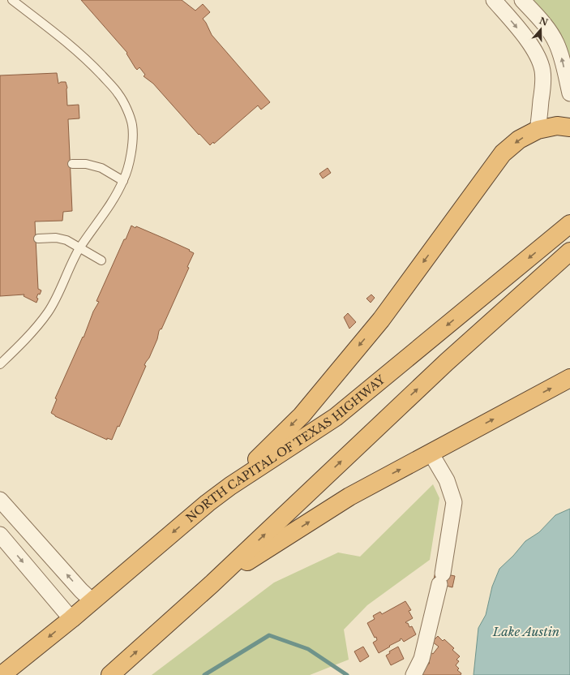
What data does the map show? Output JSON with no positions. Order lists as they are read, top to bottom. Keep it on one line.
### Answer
{"streets":{"highway":["NORTH CAPITAL OF TEXAS HIGHWAY"]},"water":["Lake Austin"],"north":"top"}
